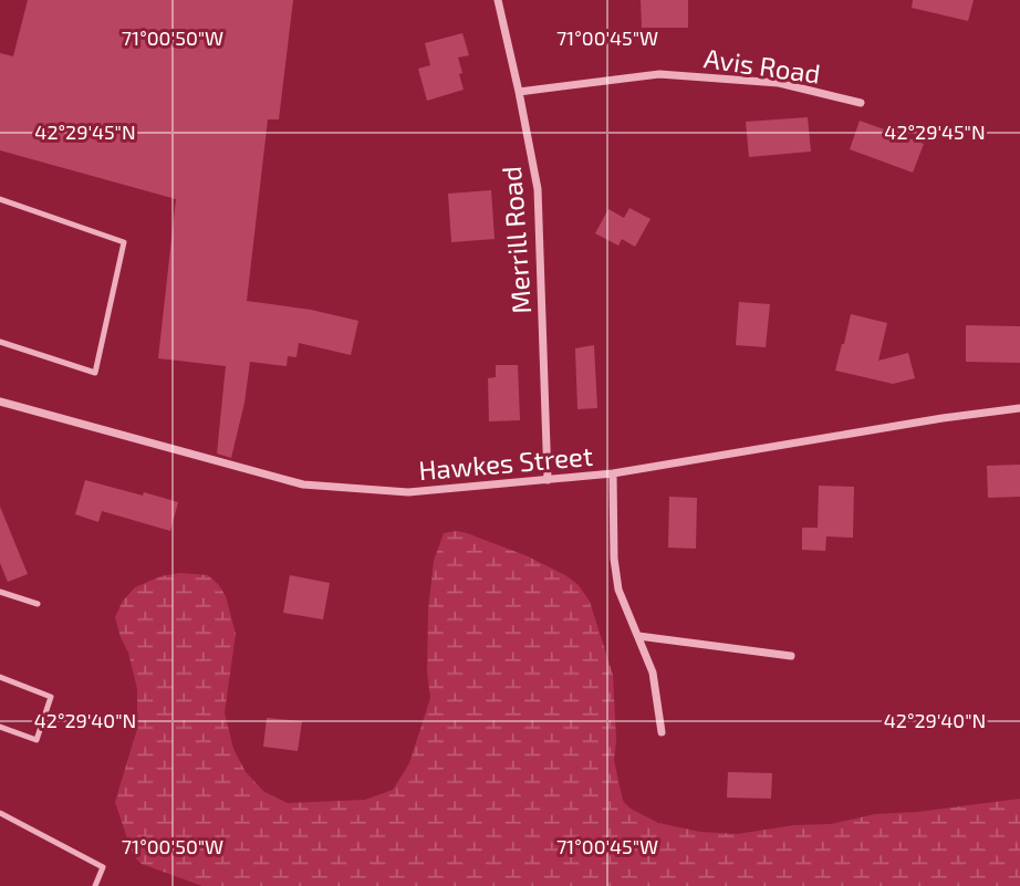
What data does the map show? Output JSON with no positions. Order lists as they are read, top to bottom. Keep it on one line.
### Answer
{"streets":{"street":["Avis Road","Merrill Road","Hawkes Street"]},"crossings":[["Avis Road","Merrill Road"],["Merrill Road","Hawkes Street"]],"coordinates":["71°00'50\"W","71°00'45\"W","42°29'45\"N","42°29'40\"N"]}
